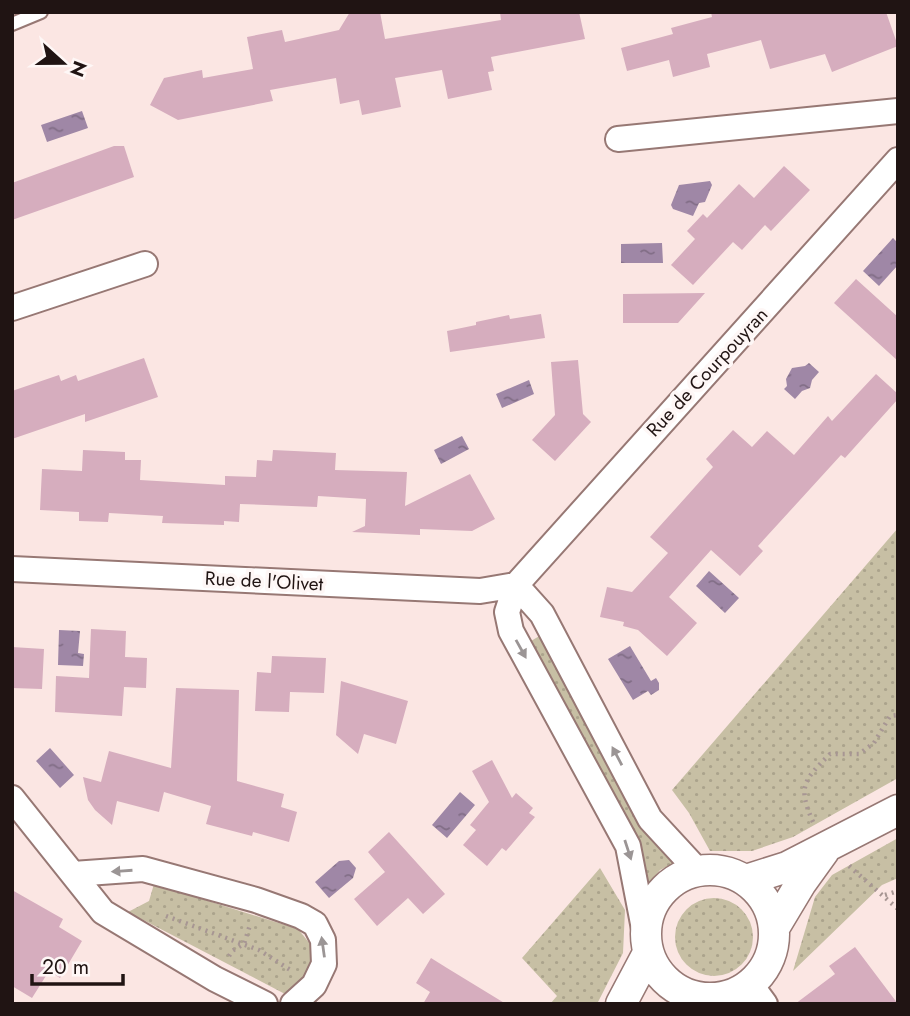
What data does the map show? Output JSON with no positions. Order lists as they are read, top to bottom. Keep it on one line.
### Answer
{"streets":{"street":["Rue de Courpouyran","Rue de l'Olivet"]},"crossings":[["Rue de Courpouyran","Rue de l'Olivet"]],"scale_bar":"20 m","north":"right"}
